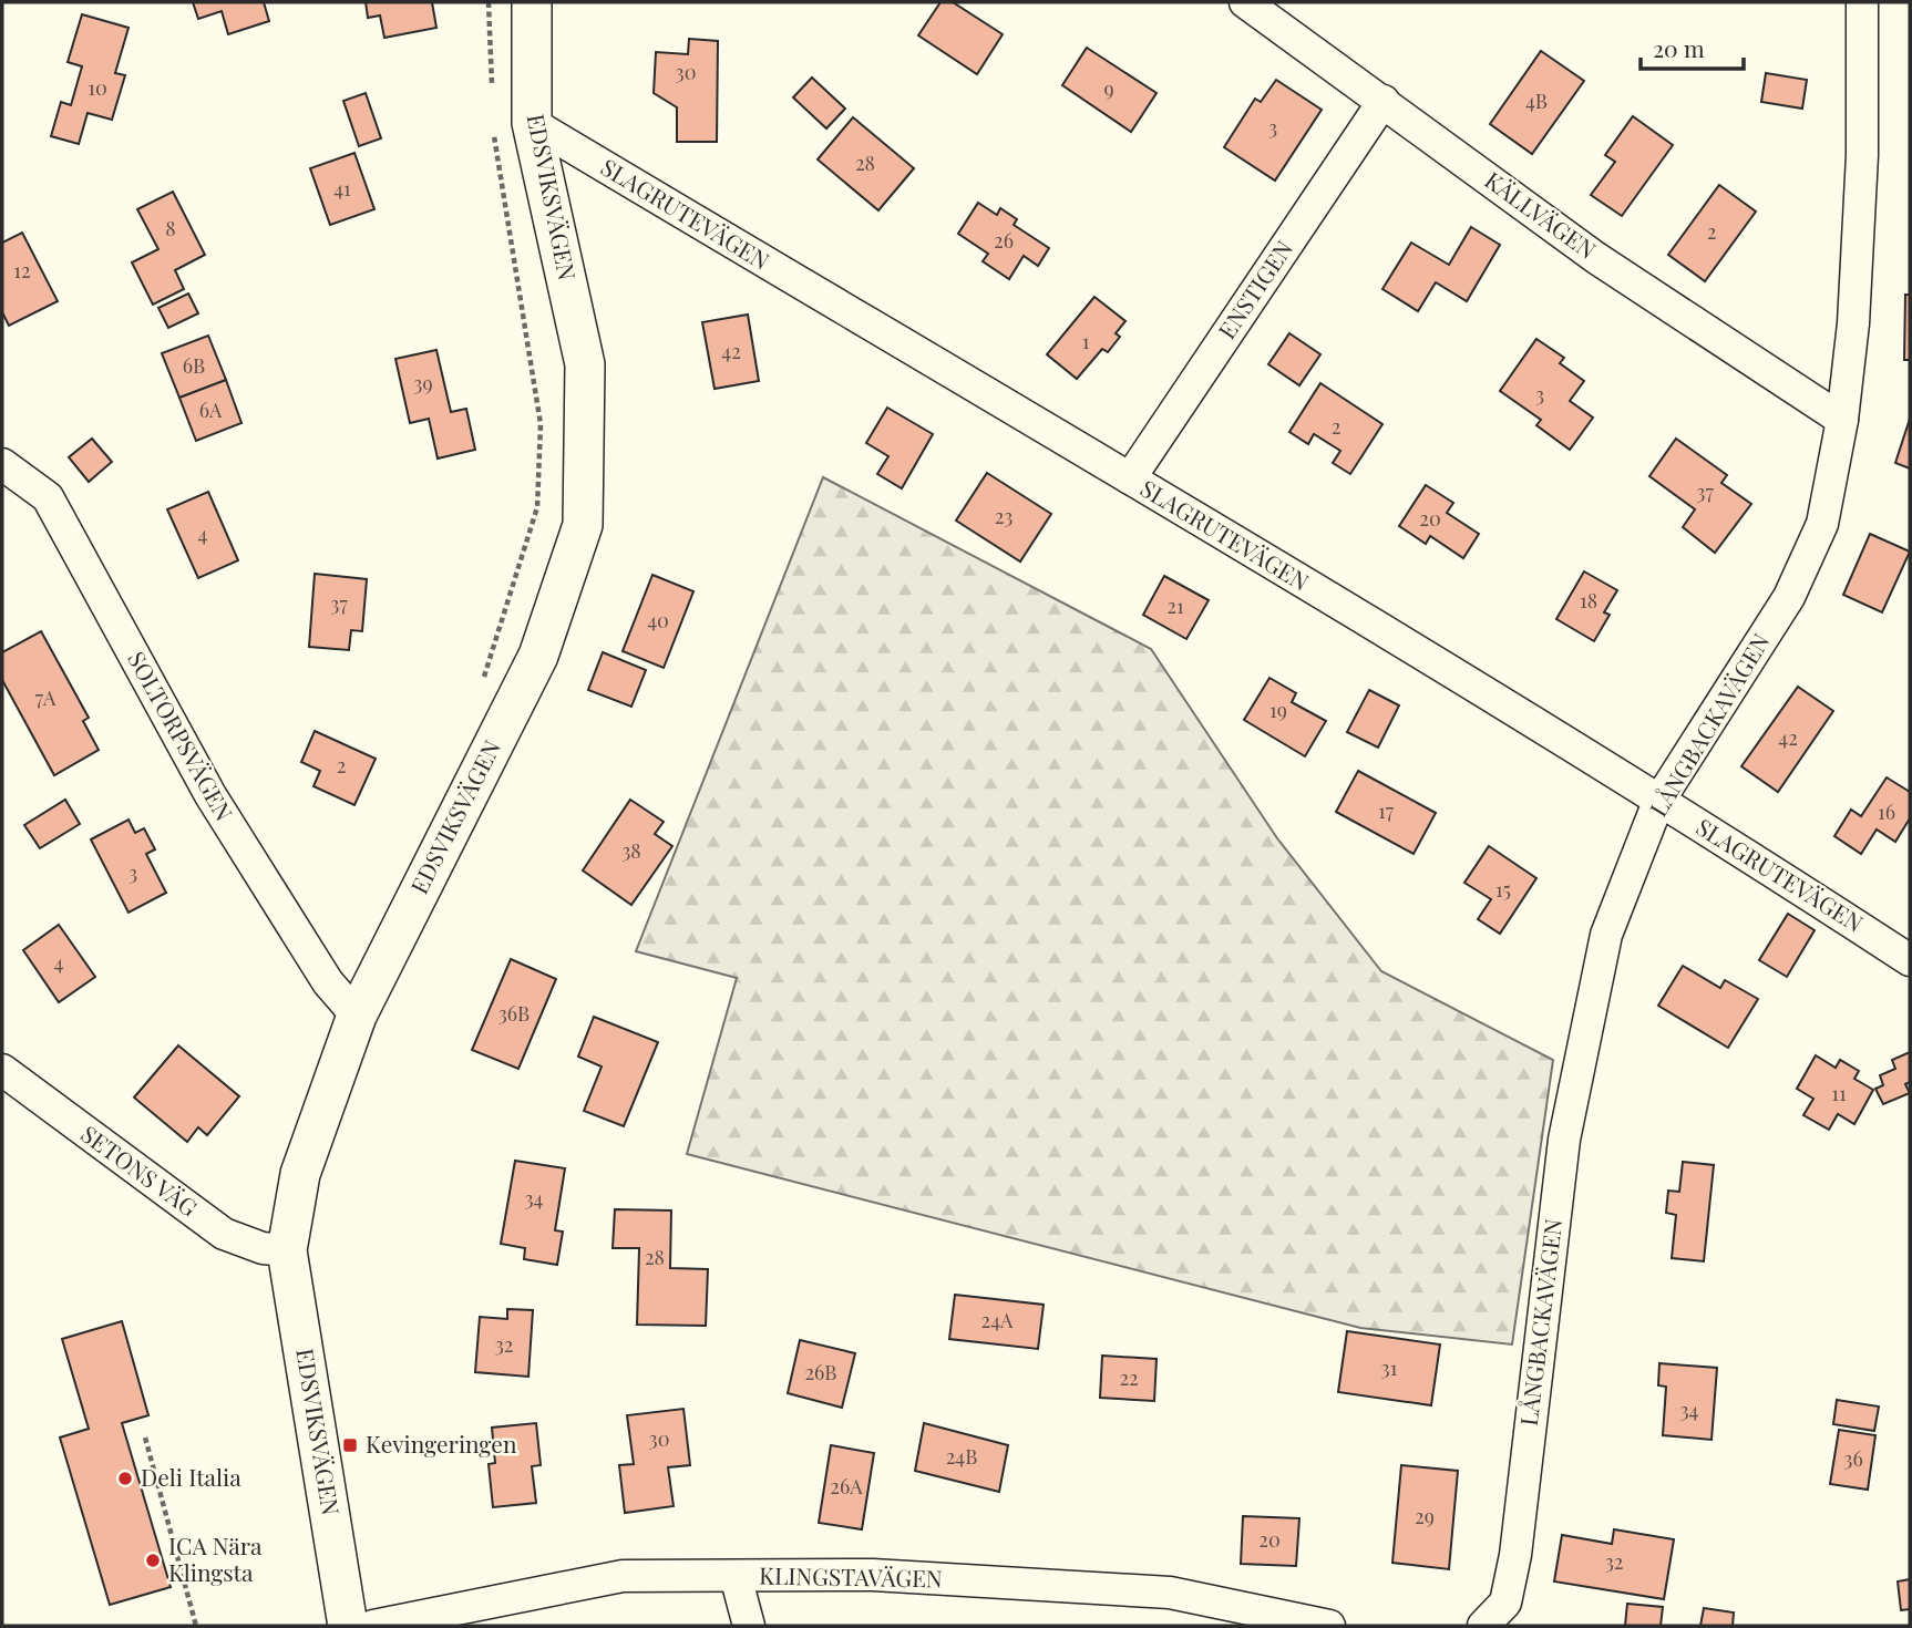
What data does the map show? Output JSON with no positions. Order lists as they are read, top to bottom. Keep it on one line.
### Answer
{"streets":{"street":["EDSVIKSVÄGEN","SLAGRUTEVÄGEN","KÄLLVÄGEN","ENSTIGEN","LÅNGBACKAVÄGEN","SOLTORPSVÄGEN","SETONS VÄG","KLINGSTAVÄGEN"]},"crossings":[["EDSVIKSVÄGEN","SLAGRUTEVÄGEN"],["EDSVIKSVÄGEN","SOLTORPSVÄGEN"],["EDSVIKSVÄGEN","SETONS VÄG"],["SLAGRUTEVÄGEN","ENSTIGEN"],["SLAGRUTEVÄGEN","LÅNGBACKAVÄGEN"],["KÄLLVÄGEN","ENSTIGEN"],["KÄLLVÄGEN","LÅNGBACKAVÄGEN"]],"places":{"transit":["Kevingeringen"],"other":["Deli Italia","ICA Nära Klingsta"]},"house_numbers":["30","10","9","4B","3","28","41","8","2","26","12","1","42","6B","39","3","6A","2","37","23","20","4","18","37","21","40","7A","19","42","2","17","16","38","3","15","4","36B","11","34","28","24A","32","31","26B","22","34","30","24B","36","26A","29","20","32"],"scale_bar":"20 m"}
